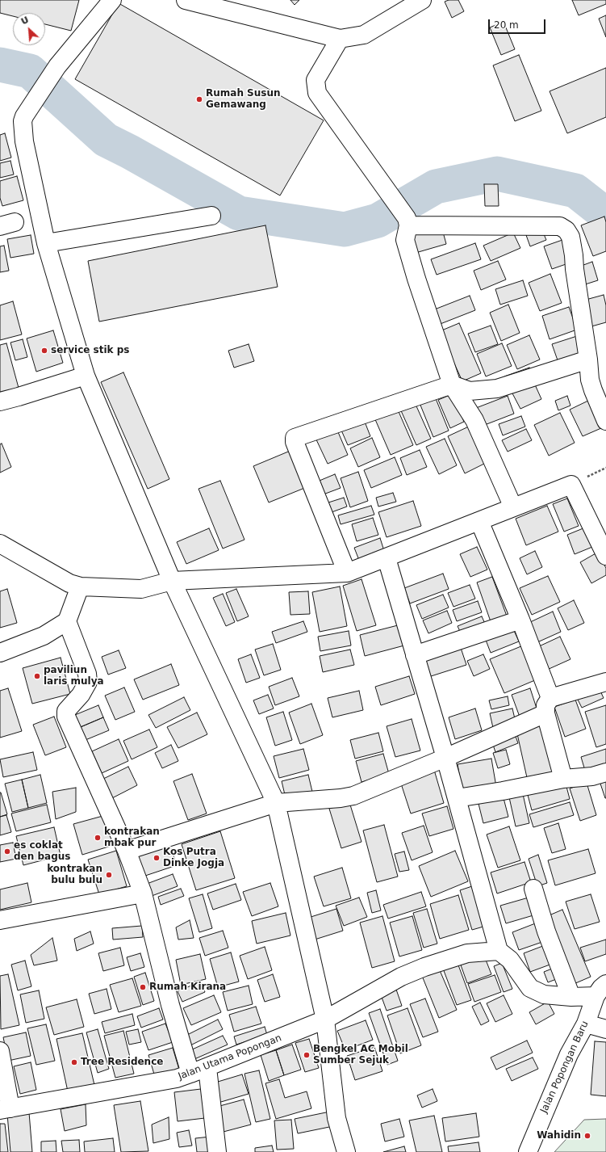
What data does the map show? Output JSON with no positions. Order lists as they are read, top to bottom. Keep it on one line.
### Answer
{"streets":{"street":["Jalan Utama Popongan","Jalan Popongan Baru"]},"places":["Rumah Susun Gemawang","service stik ps","paviliun laris mulya","kontrakan mbak pur","es coklat den bagus","Kos Putra Dinke Jogja","kontrakan bulu bulu","Rumah Kirana","Bengkel AC Mobil Sumber Sejuk","Tree Residence","Wahidin"],"scale_bar":"20 m","north":"top left"}
